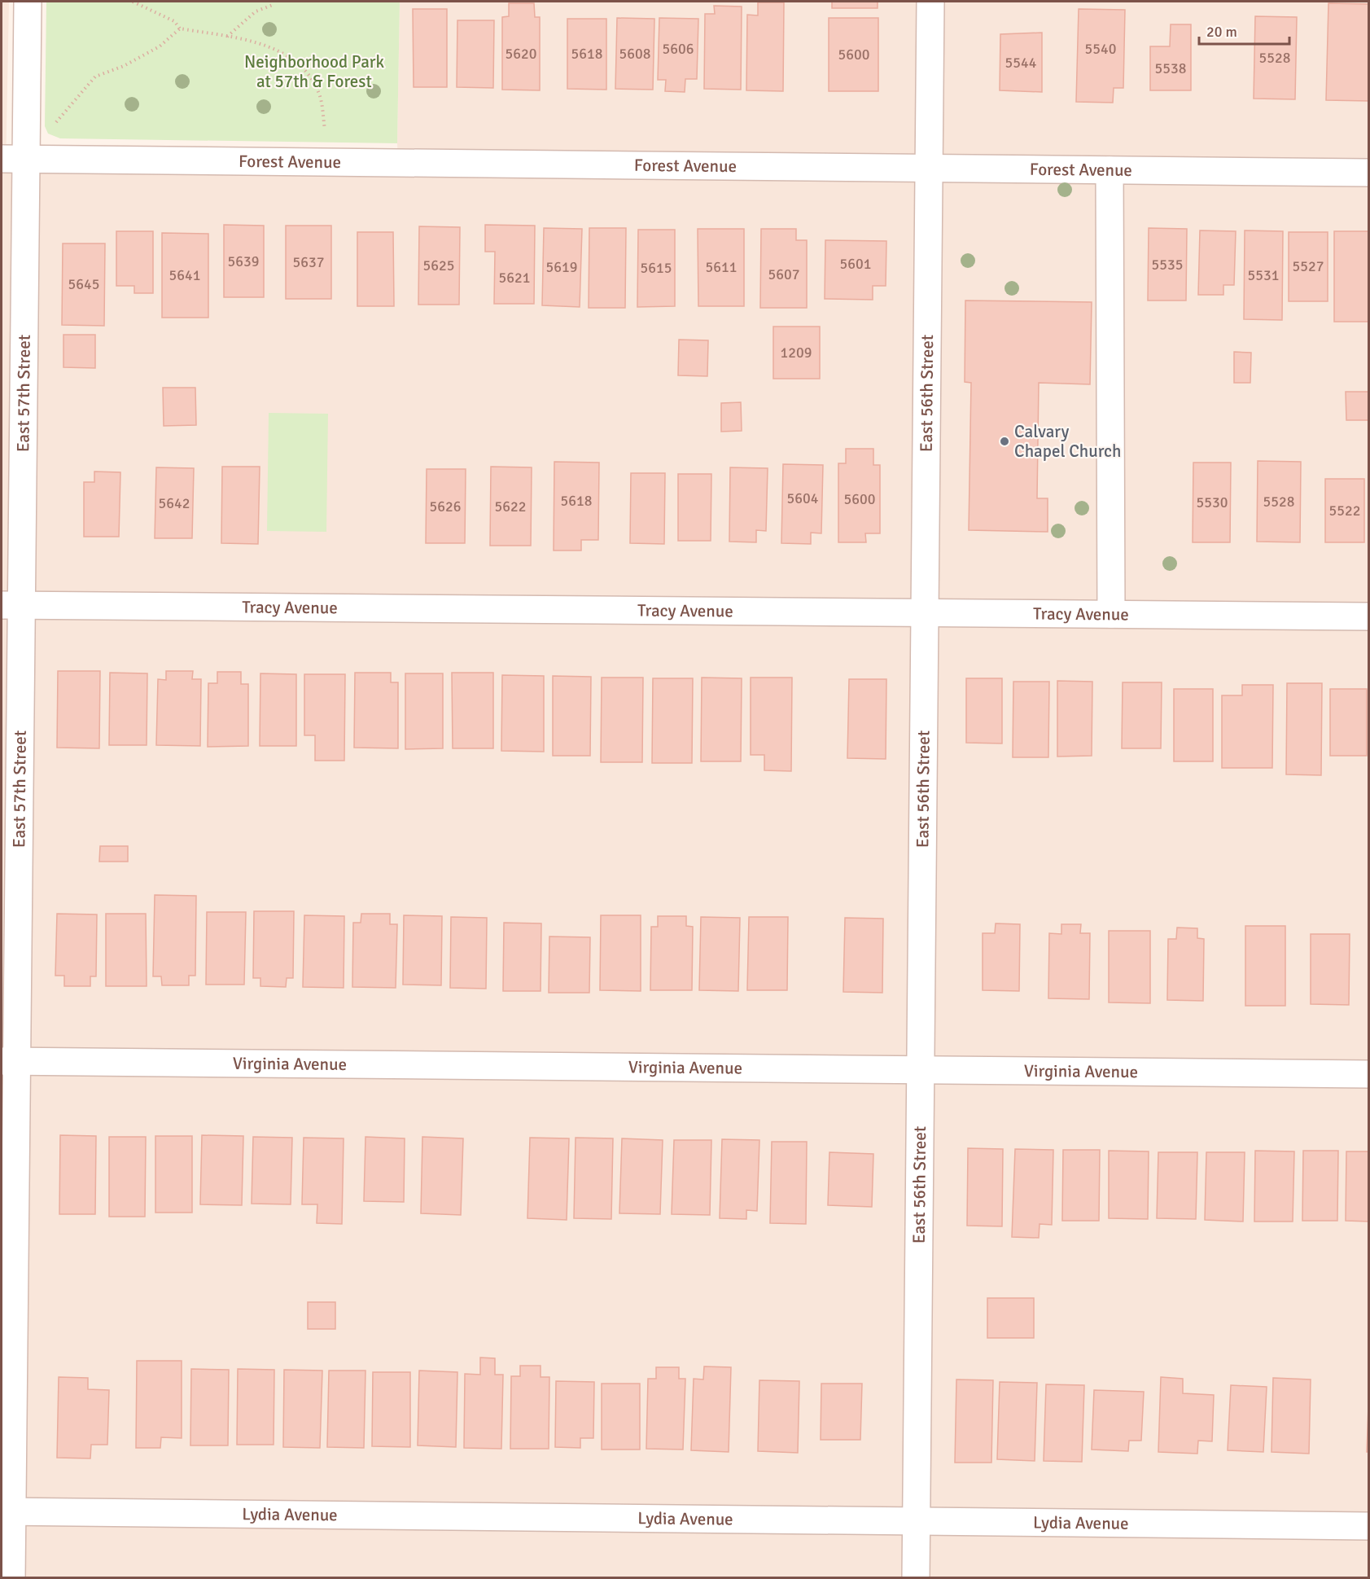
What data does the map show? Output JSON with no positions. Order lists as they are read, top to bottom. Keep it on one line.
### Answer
{"streets":{"street":["Forest Avenue","East 57th Street","East 56th Street","Tracy Avenue","Virginia Avenue","Lydia Avenue"]},"crossings":[["Forest Avenue","East 57th Street"],["Forest Avenue","East 56th Street"],["East 57th Street","Tracy Avenue"],["East 57th Street","Virginia Avenue"],["East 57th Street","Lydia Avenue"],["East 56th Street","Tracy Avenue"],["East 56th Street","Virginia Avenue"],["East 56th Street","Lydia Avenue"]],"parks":["Neighborhood Park at 57th & Forest"],"places":["Calvary Chapel Church"],"house_numbers":["5606","5540","5620","5618","5608","5600","5528","5544","5538","5639","5637","5601","5535","5625","5527","5619","5611","5615","5607","5641","5531","5621","5645","1209","5604","5600","5618","5528","5530","5642","5626","5622","5522"],"scale_bar":"20 m"}
